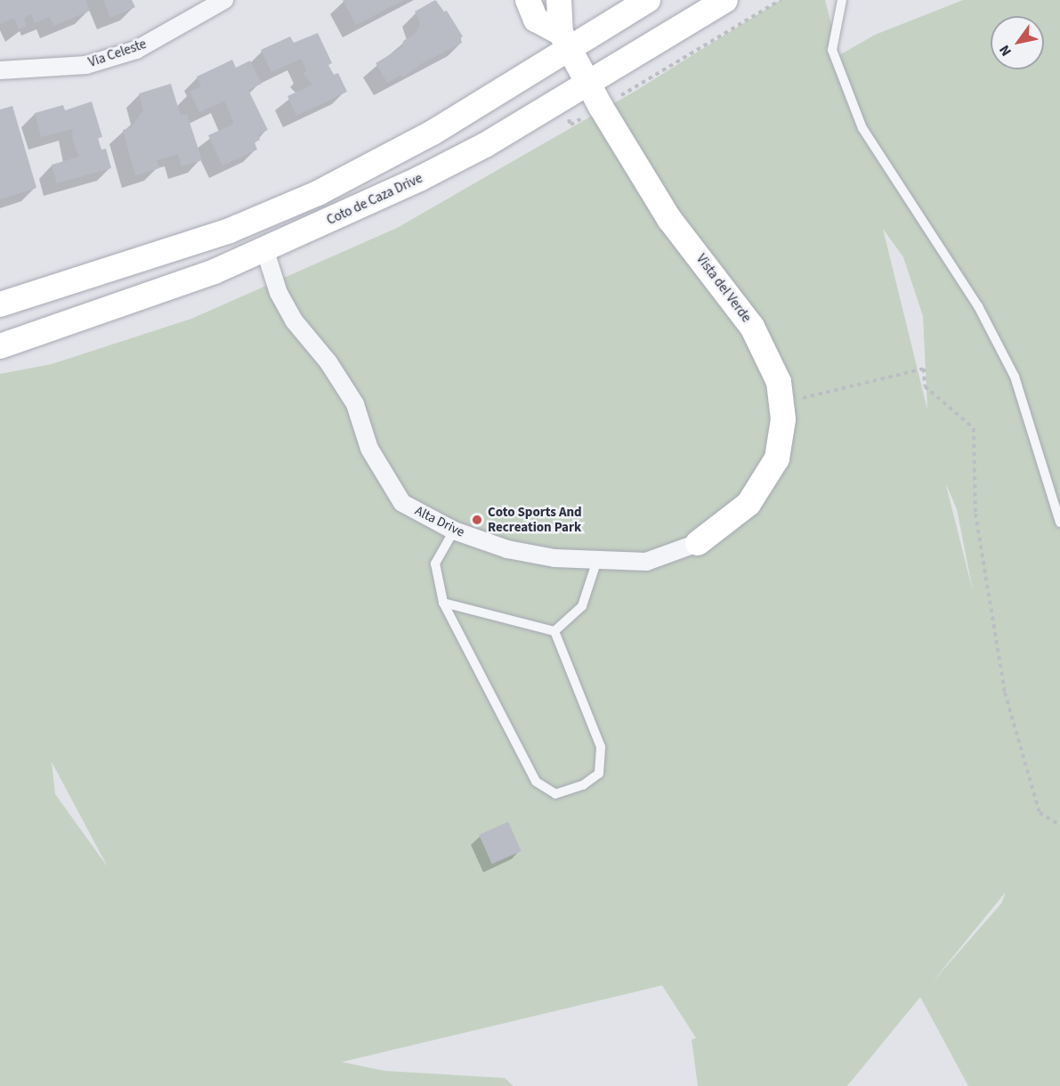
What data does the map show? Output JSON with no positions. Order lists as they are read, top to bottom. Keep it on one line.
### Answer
{"streets":{"main road":["Coto de Caza Drive","Vista del Verde"],"street":["Via Celeste","Alta Drive"]},"crossings":[["Coto de Caza Drive","Vista del Verde"],["Coto de Caza Drive","Alta Drive"],["Vista del Verde","Alta Drive"]],"places":["Coto Sports And Recreation Park"],"north":"bottom left"}
